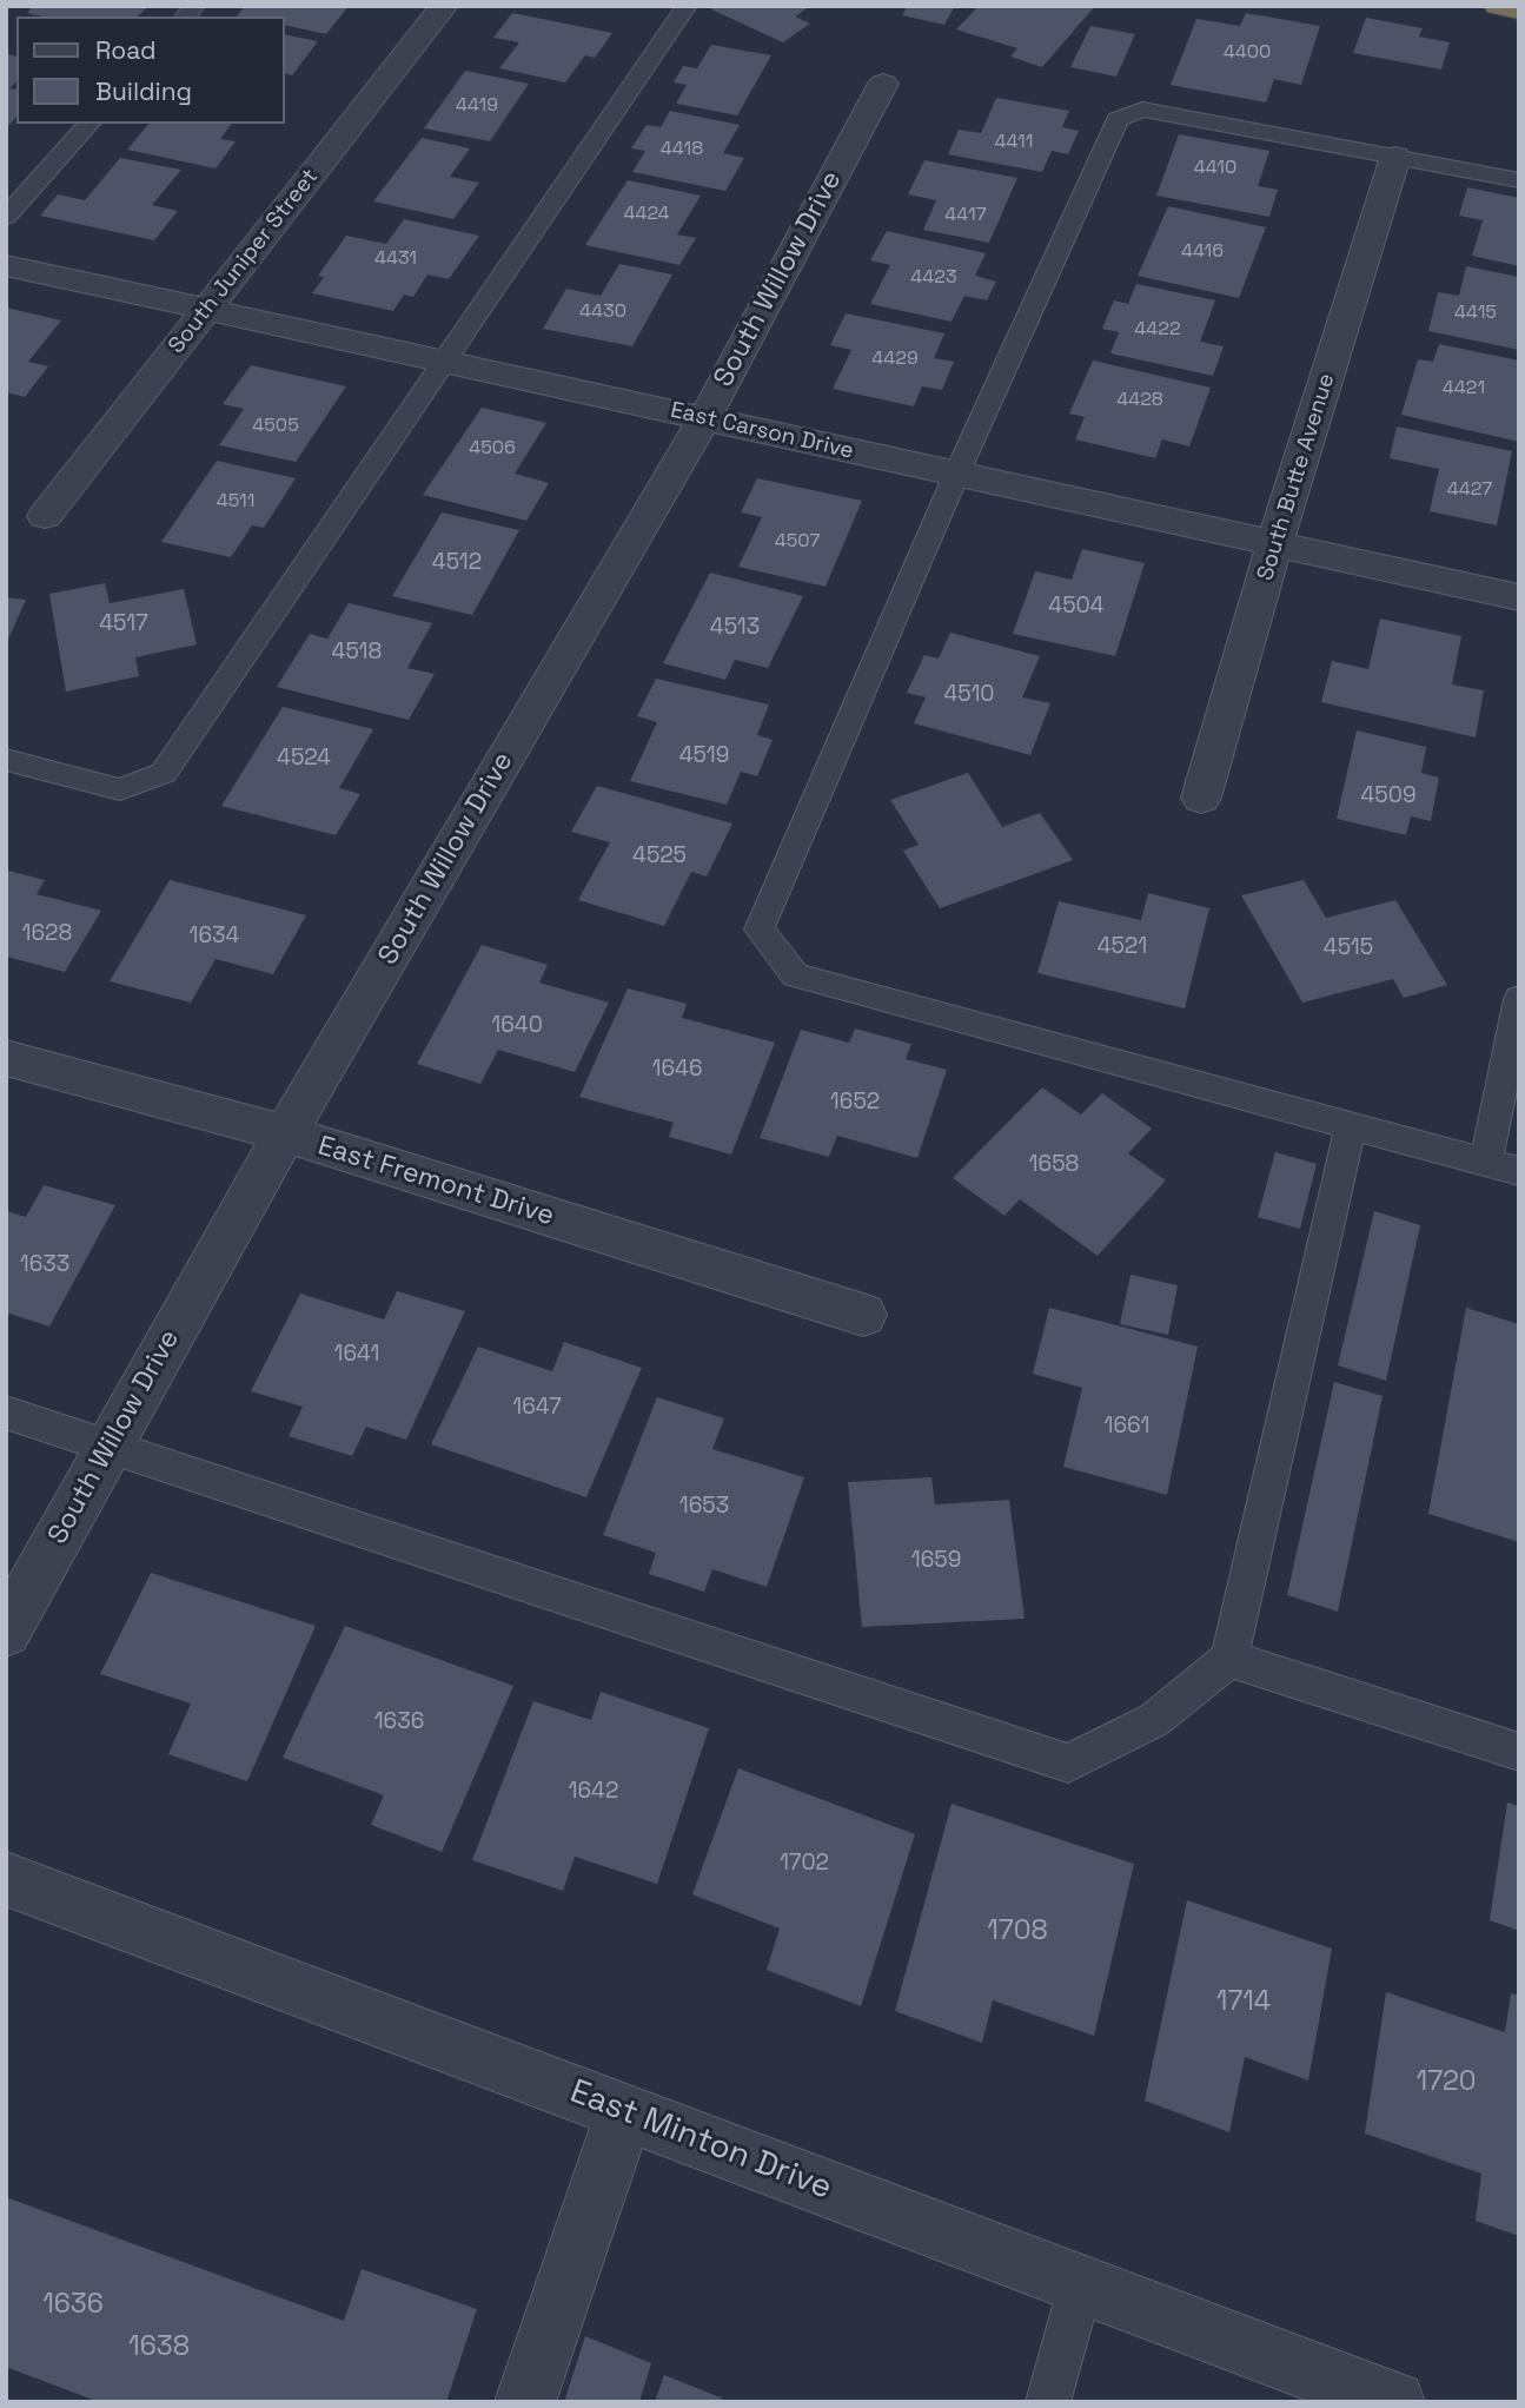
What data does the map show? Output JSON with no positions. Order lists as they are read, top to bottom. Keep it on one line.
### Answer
{"streets":{"street":["South Juniper Street","South Willow Drive","East Carson Drive","South Butte Avenue","East Fremont Drive","East Minton Drive"]},"crossings":[["South Juniper Street","East Carson Drive"],["South Willow Drive","East Carson Drive"],["South Willow Drive","East Fremont Drive"],["East Carson Drive","South Butte Avenue"]],"house_numbers":["4400","4419","4411","4418","4410","4424","4417","4416","4431","4423","4430","4415","4422","4429","4421","4428","4505","4506","4427","4511","4507","4512","4504","4517","4513","4518","4510","4519","4524","4509","4525","1628","1634","4521","4515","1640","1646","1652","1658","1633","1641","1647","1661","1653","1659","1636","1642","1702","1708","1714","1720","1636","1638"],"legend":["Road","Building"]}
